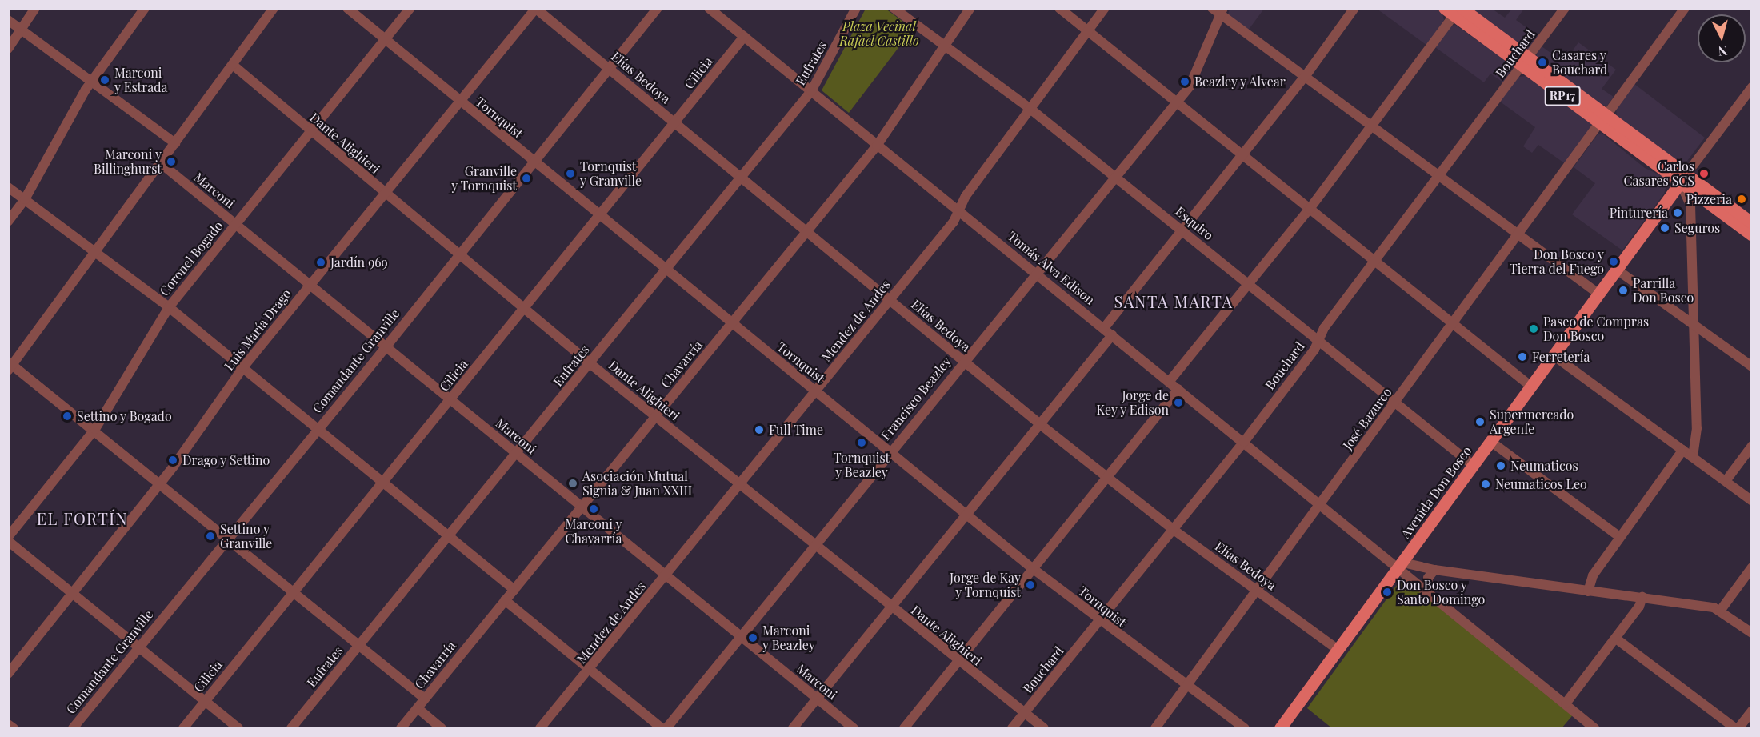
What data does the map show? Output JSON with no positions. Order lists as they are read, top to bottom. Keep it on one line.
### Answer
{"streets":{"main road":["RP17","Avenida Don Bosco"],"street":["Bouchard","Eufrates","Cilicia","Elías Bedoya","Tornquist","Dante Alighieri","Marconi","Esquiro","Coronel Bogado","Tomás Alva Edison","Mendez de Andes","Luis María Drago","Comandante Granville","Chavarría","Francisco Beazley","José Bazurco"]},"crossings":[["Bouchard","Elías Bedoya"],["Bouchard","RP17"],["Bouchard","Tornquist"],["Bouchard","Dante Alighieri"],["Bouchard","Esquiro"],["Bouchard","Tomás Alva Edison"],["Eufrates","Elías Bedoya"],["Eufrates","Tornquist"],["Eufrates","Dante Alighieri"],["Eufrates","Marconi"],["Eufrates","Tomás Alva Edison"],["Cilicia","Elías Bedoya"],["Cilicia","Tornquist"],["Cilicia","Dante Alighieri"],["Cilicia","Marconi"],["Cilicia","Tomás Alva Edison"],["Elías Bedoya","Mendez de Andes"],["Elías Bedoya","Luis María Drago"],["Elías Bedoya","Comandante Granville"],["Elías Bedoya","Chavarría"],["Elías Bedoya","Francisco Beazley"],["Elías Bedoya","José Bazurco"],["Elías Bedoya","Avenida Don Bosco"],["RP17","José Bazurco"],["RP17","Avenida Don Bosco"],["Tornquist","Coronel Bogado"],["Tornquist","Mendez de Andes"],["Tornquist","Luis María Drago"],["Tornquist","Comandante Granville"],["Tornquist","Chavarría"],["Tornquist","Francisco Beazley"],["Tornquist","José Bazurco"],["Dante Alighieri","Coronel Bogado"],["Dante Alighieri","Mendez de Andes"],["Dante Alighieri","Luis María Drago"],["Dante Alighieri","Comandante Granville"],["Dante Alighieri","Chavarría"],["Dante Alighieri","Francisco Beazley"],["Marconi","Coronel Bogado"],["Marconi","Mendez de Andes"],["Marconi","Luis María Drago"],["Marconi","Comandante Granville"],["Marconi","Chavarría"],["Marconi","Francisco Beazley"],["Esquiro","Mendez de Andes"],["Esquiro","Chavarría"],["Esquiro","Francisco Beazley"],["Esquiro","José Bazurco"],["Esquiro","Avenida Don Bosco"],["Tomás Alva Edison","Mendez de Andes"],["Tomás Alva Edison","Chavarría"],["Tomás Alva Edison","Francisco Beazley"],["Tomás Alva Edison","José Bazurco"],["Tomás Alva Edison","Avenida Don Bosco"]],"districts":["SANTA MARTA","EL FORTÍN"],"parks":["Plaza Vecinal Rafael Castillo"],"places":["Casares y Bouchard","Marconi y Estrada","Beazley y Alvear","Marconi y Billinghurst","Tornquist y Granville","Carlos Casares SCS","Granville y Tornquist","Pizzeria","Pinturería","Seguros","Don Bosco y Tierra del Fuego","Jardín 969","Parrilla Don Bosco","Paseo de Compras Don Bosco","Ferretería","Jorge de Key y Edison","Settino y Bogado","Supermercado Argenfe","Full Time","Tornquist y Beazley","Drago y Settino","Neumaticos","Asociación Mutual Signia & Juan XXIII","Neumaticos Leo","Marconi y Chavarría","Settino y Granville","Jorge de Kay y Tornquist","Don Bosco y Santo Domingo","Marconi y Beazley"],"north":"bottom"}
